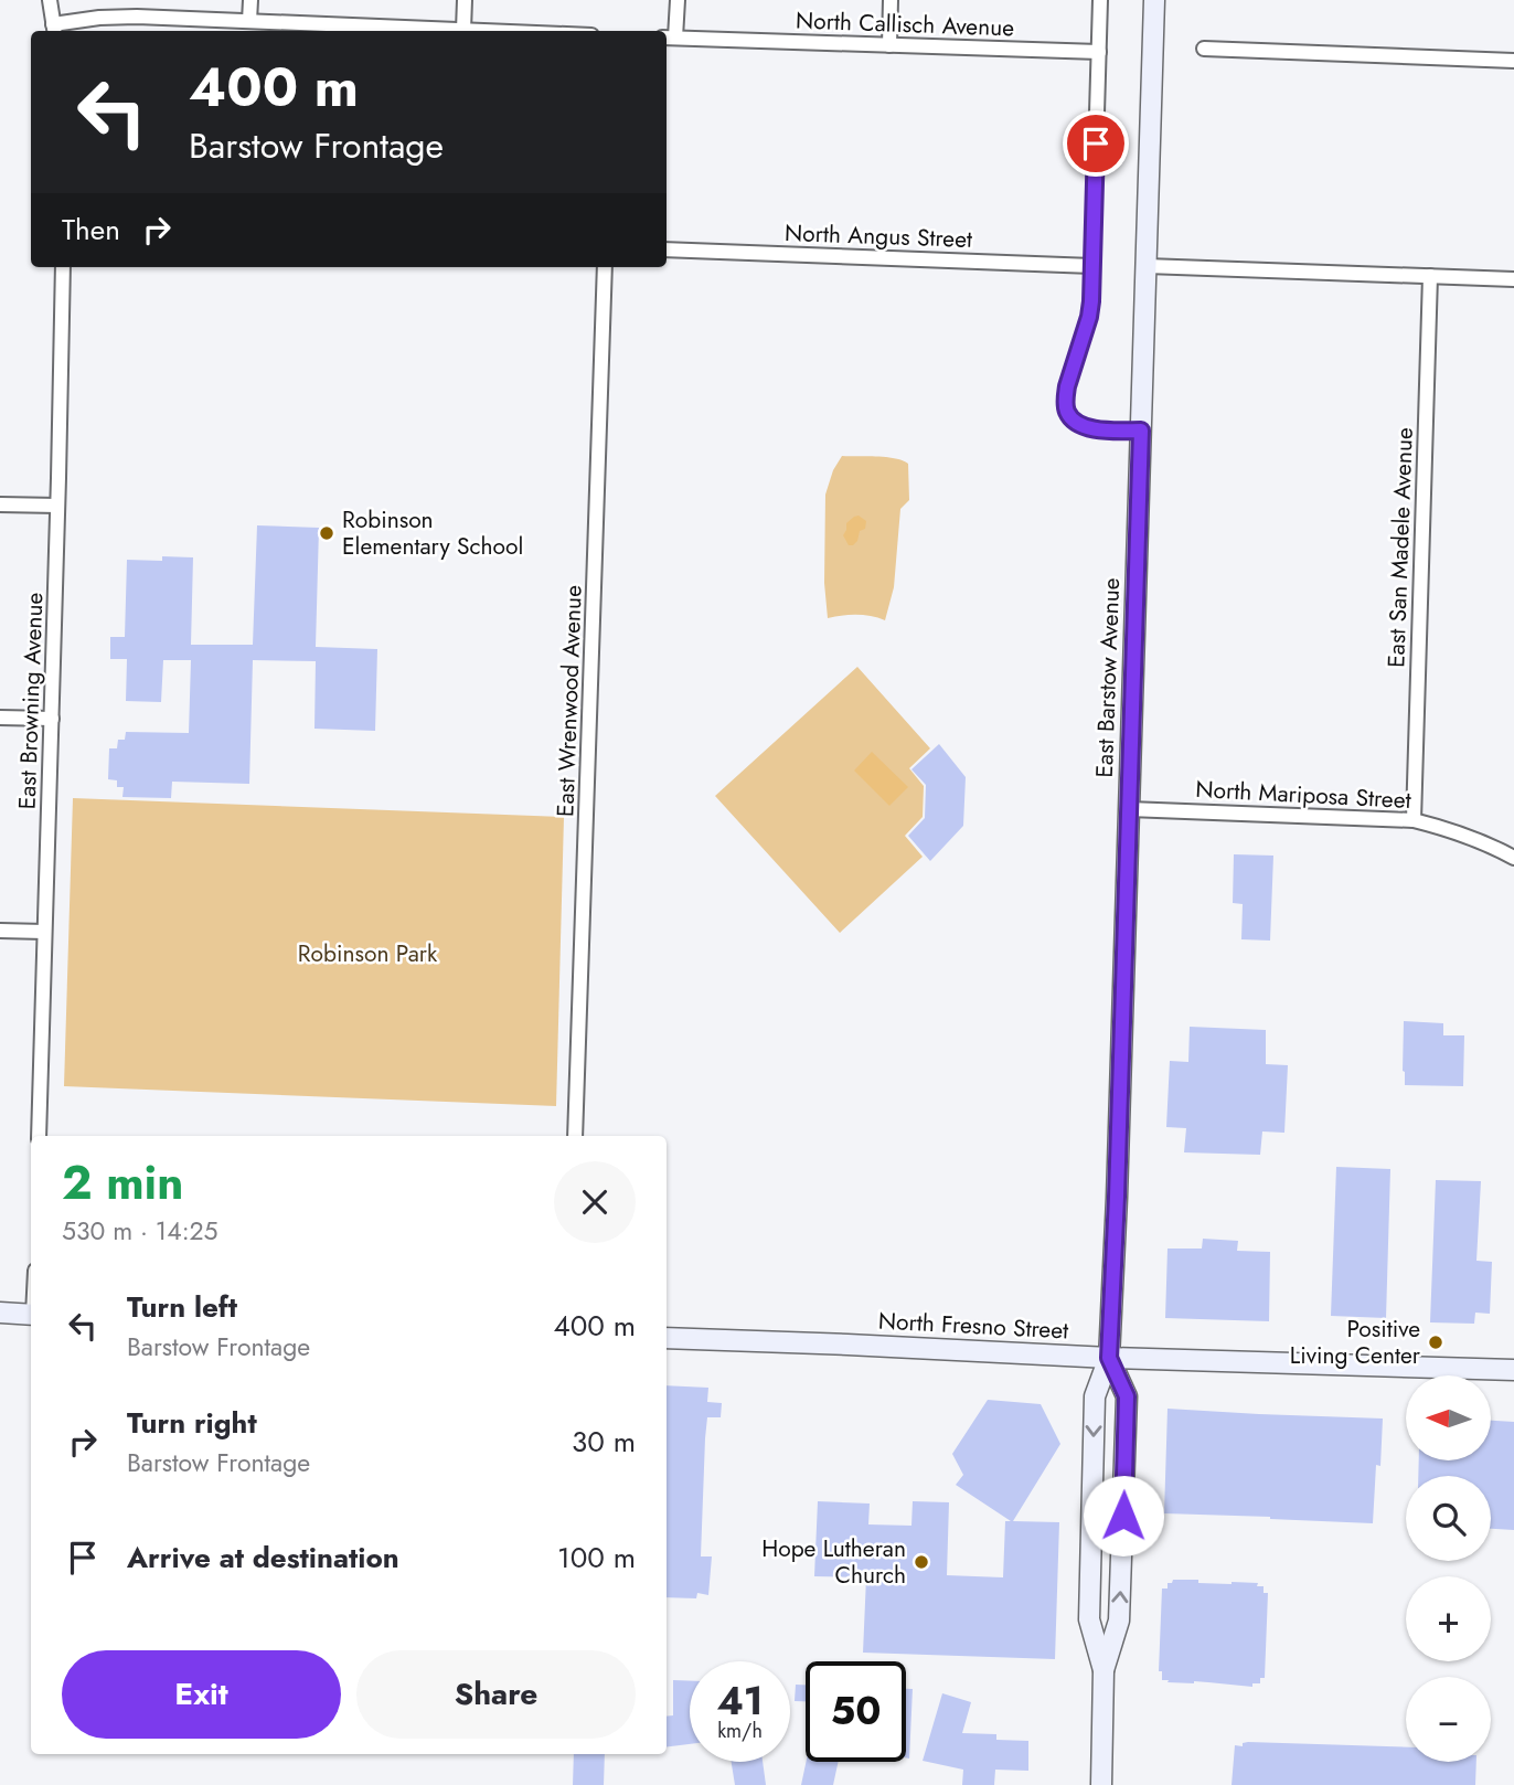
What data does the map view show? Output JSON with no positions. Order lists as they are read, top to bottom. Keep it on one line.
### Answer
{"streets":{"main road":["East Barstow Avenue","North Fresno Street"],"street":["North Callisch Avenue","North Angus Street","East San Madele Avenue","East Browning Avenue","East Wrenwood Avenue","North Mariposa Street"]},"crossings":[["East San Madele Avenue","North Mariposa Street"],["East Barstow Avenue","North Mariposa Street"],["East Barstow Avenue","North Fresno Street"]],"parks":["Robinson Park"],"places":["Robinson Elementary School","Positive Living Center","Hope Lutheran Church"],"north":"left","page":{"turn":["400 m","Barstow Frontage"],"then":"Then","heading":["2 min","530 m · 14:25"],"list":[{"name":"Turn left","note":"Barstow Frontage","value":"400 m"},{"name":"Turn right","note":"Barstow Frontage","value":"30 m"},{"name":"Arrive at destination","value":"100 m"}],"map_buttons":["+","−"],"buttons":["Exit","Share"],"speed":"41 km/h","limit":"50"}}
